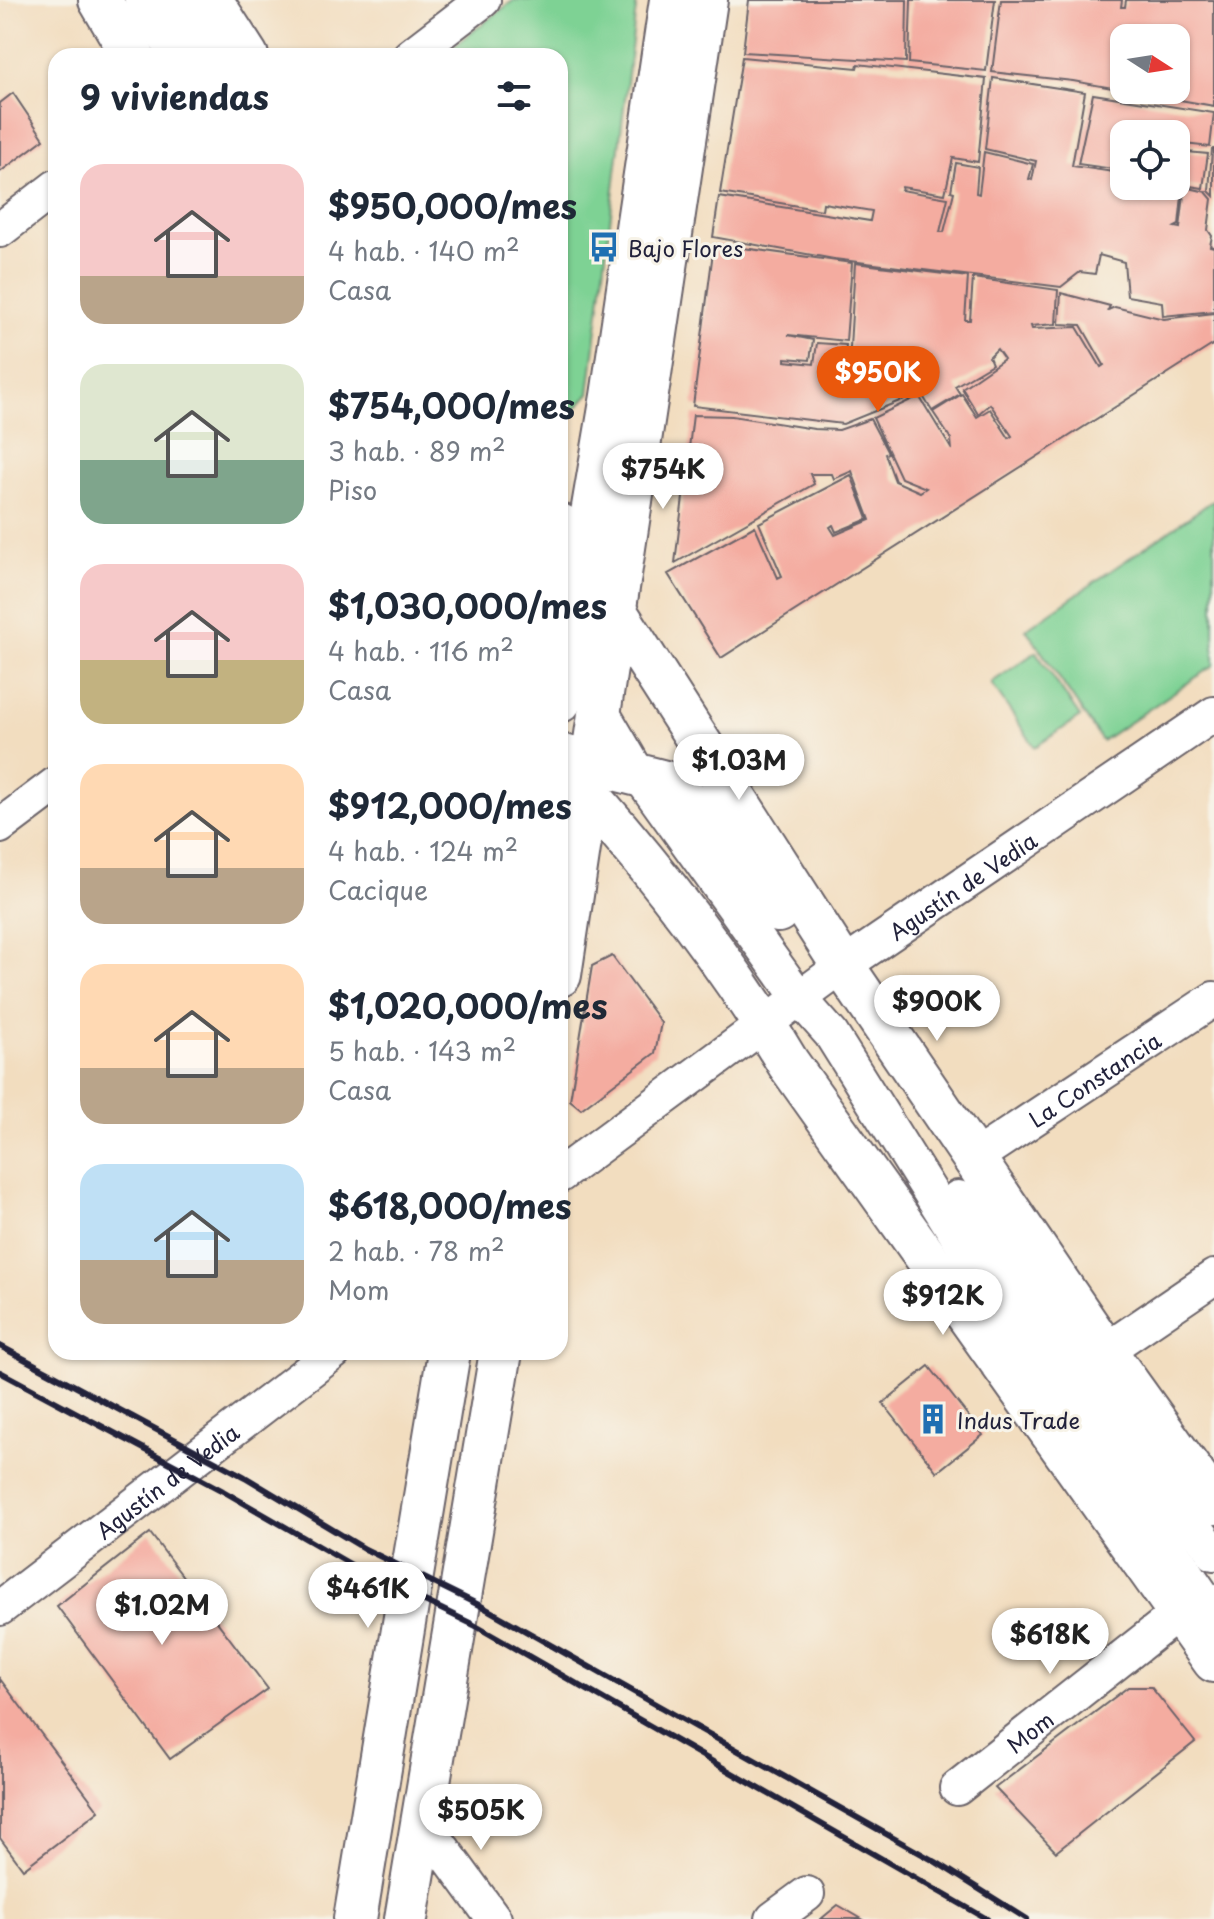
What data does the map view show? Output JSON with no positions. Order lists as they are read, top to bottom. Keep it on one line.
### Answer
{"streets":{"street":["Agustín de Vedia","La Constancia","Mom"]},"places":{"bus stop":["Bajo Flores"],"building":["Indus Trade"]},"north":"right","page":{"heading":"9 viviendas","list":[{"name":"$950,000/mes","note":"4 hab. · 140 m² · Casa"},{"name":"$754,000/mes","note":"3 hab. · 89 m² · Piso"},{"name":"$1,030,000/mes","note":"4 hab. · 116 m² · Casa"},{"name":"$912,000/mes","note":"4 hab. · 124 m² · Cacique"},{"name":"$1,020,000/mes","note":"5 hab. · 143 m² · Casa"},{"name":"$618,000/mes","note":"2 hab. · 78 m² · Mom"}],"price":["$950K","$754K","$1.03M","$900K","$912K","$461K","$1.02M","$618K","$505K"]}}
